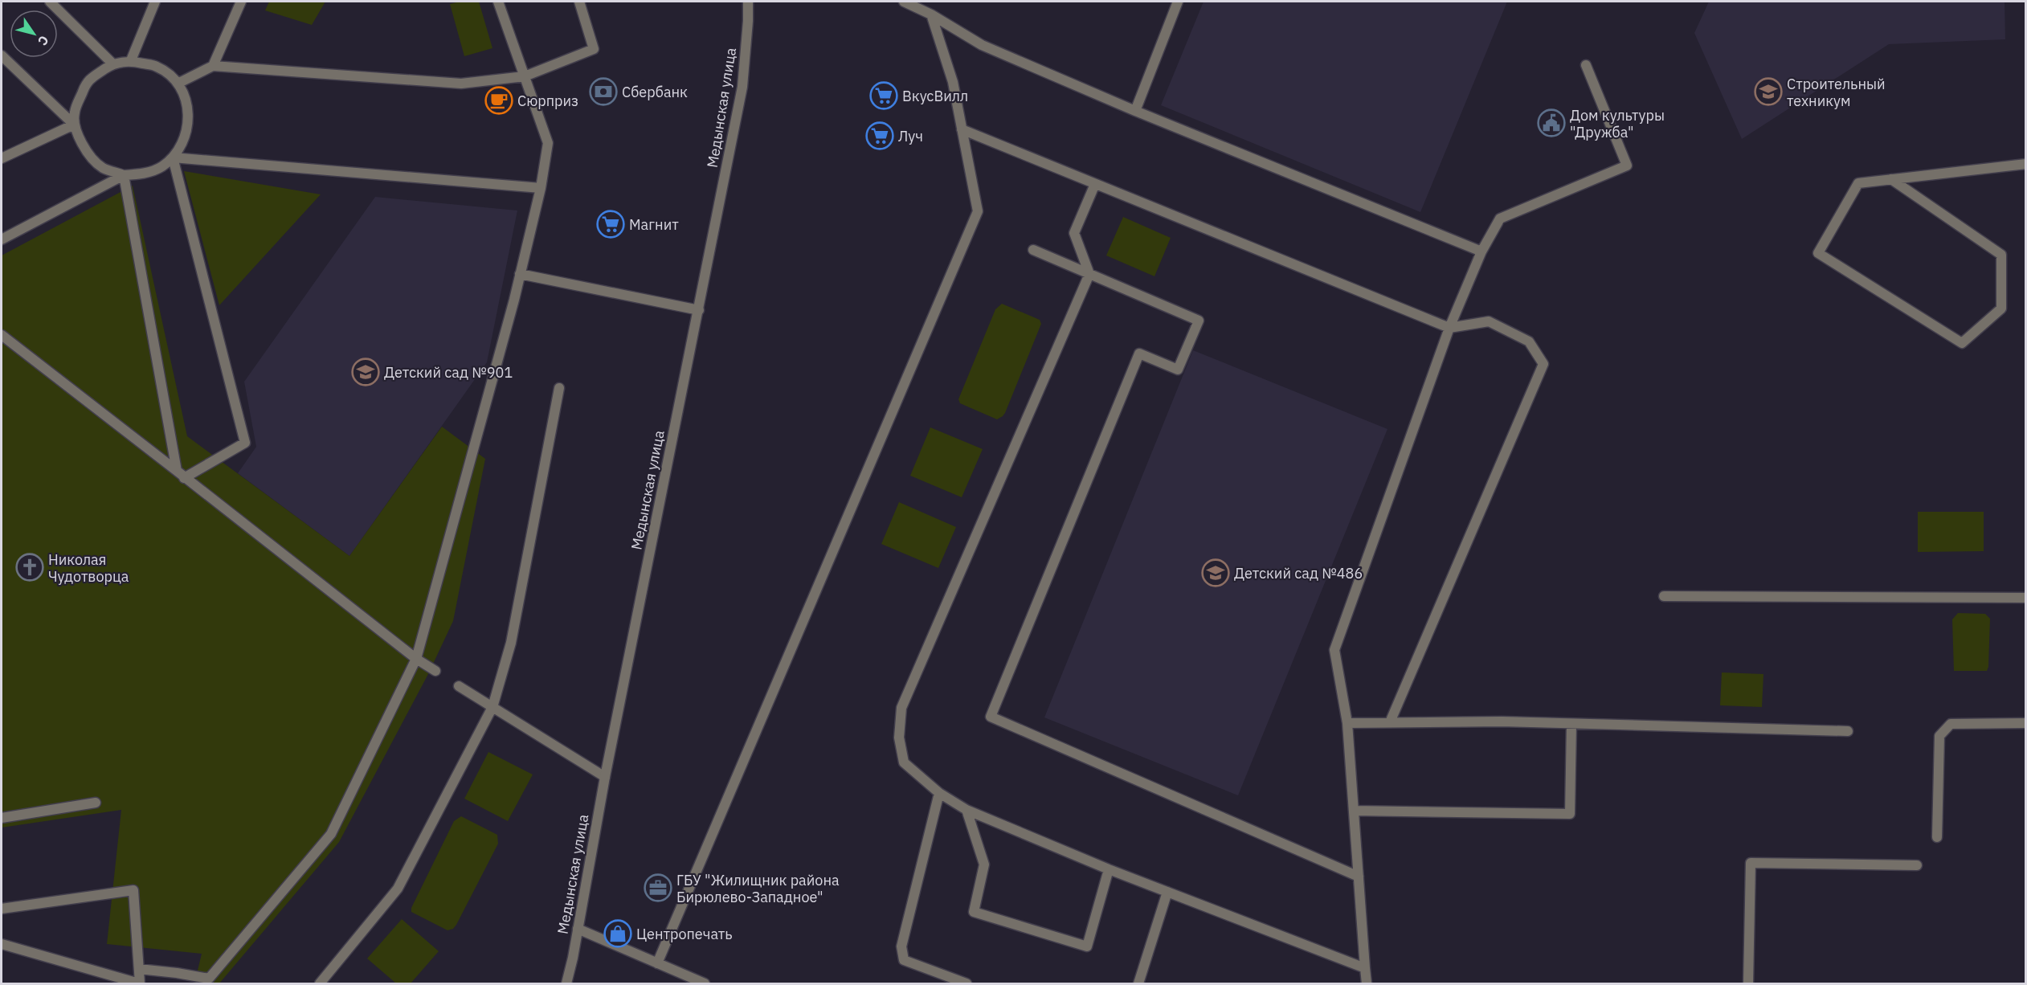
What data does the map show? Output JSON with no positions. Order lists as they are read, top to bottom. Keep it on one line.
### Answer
{"streets":{"street":["Медынская улица"]},"places":{"bank":["Сбербанк"],"school or university":["Строительный техникум","Детский сад №901","Детский сад №486"],"supermarket":["ВкусВилл","Луч","Магнит"],"cafe":["Сюрприз"],"public building":["Дом культуры \"Дружба\""],"church":["Николая Чудотворца"],"office":["ГБУ \"Жилищник района Бирюлево-Западное\""],"shop":["Центропечать"]},"north":"bottom right"}
